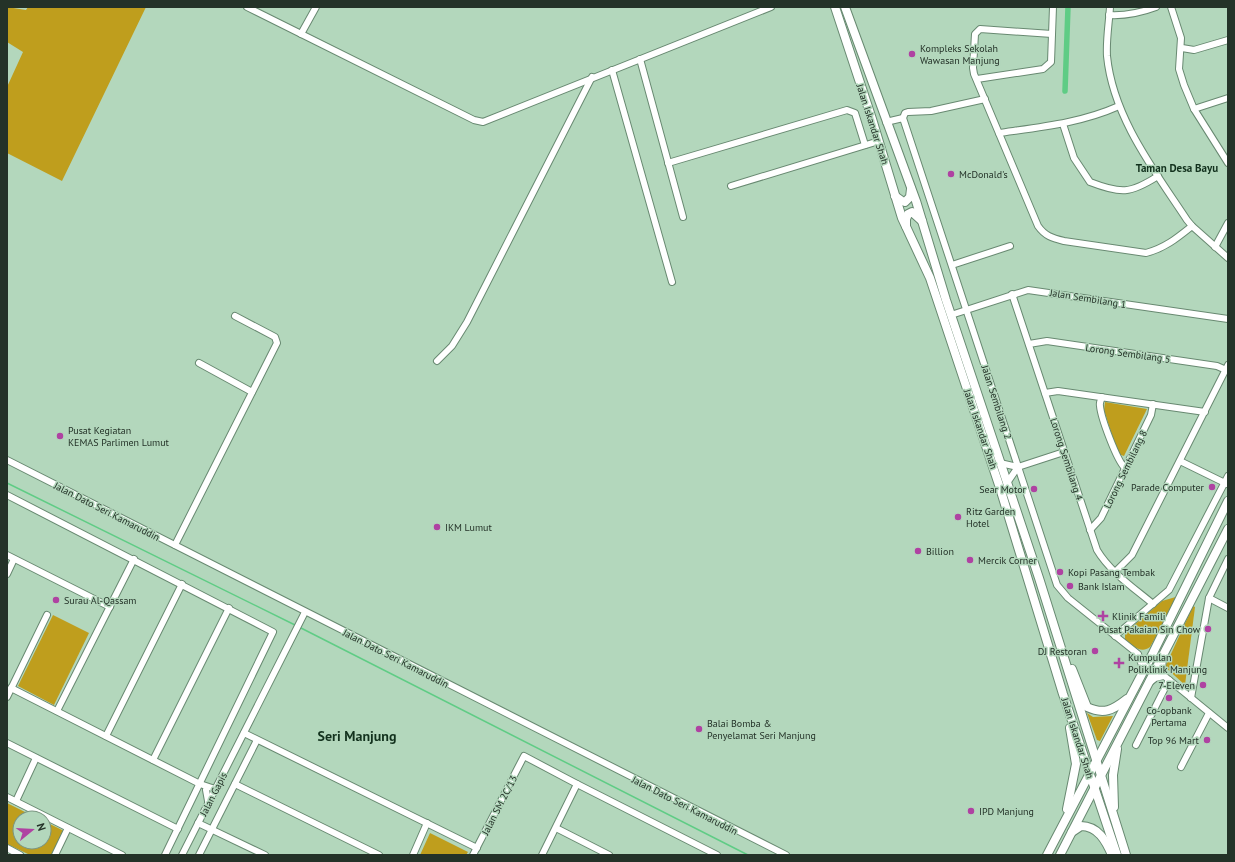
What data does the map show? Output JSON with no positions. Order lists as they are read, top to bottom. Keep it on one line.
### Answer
{"streets":{"main road":["Jalan Iskandar Shah"],"street":["Jalan Sembilang 1","Lorong Sembilang 5","Jalan Sembilang 2","Lorong Sembilang 4","Lorong Sembilang 8","Jalan Dato Seri Kamaruddin","Jalan Gapis","Jalan SM 2C/13"]},"crossings":[["Jalan Iskandar Shah","Jalan Sembilang 1"],["Jalan Sembilang 1","Jalan Sembilang 2"],["Jalan Sembilang 1","Lorong Sembilang 4"],["Lorong Sembilang 5","Lorong Sembilang 4"],["Lorong Sembilang 4","Lorong Sembilang 8"],["Jalan Dato Seri Kamaruddin","Jalan Gapis"]],"districts":["Taman Desa Bayu","Seri Manjung"],"places":{"other":["Kompleks Sekolah Wawasan Manjung","McDonald's","Pusat Kegiatan KEMAS Parlimen Lumut","Parade Computer","Sear Motor","Ritz Garden Hotel","IKM Lumut","Billion","Mercik Corner","Kopi Pasang Tembak","Bank Islam","Surau Al-Qassam","Pusat Pakaian Sin Chow","DJ Restoran","7-Eleven","Co-opbank Pertama","Balai Bomba & Penyelamat Seri Manjung","Top 96 Mart","IPD Manjung"],"health":["Klinik Famili","Kumpulan Poliklinik Manjung"]},"north":"right"}
